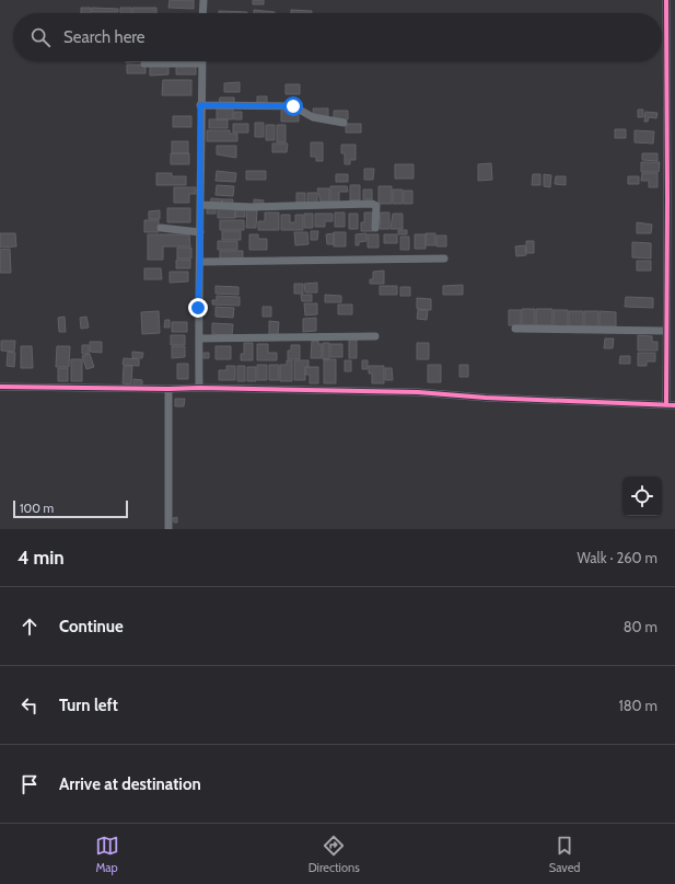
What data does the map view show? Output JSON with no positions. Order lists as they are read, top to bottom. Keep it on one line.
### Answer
{"scale_bar":"100 m","page":{"search":"Search here","scale":"100 m","heading":["4 min","Walk · 260 m"],"list":[["Continue","80 m"],["Turn left","180 m"],"Arrive at destination"],"nav":["Map","Directions","Saved"]}}
